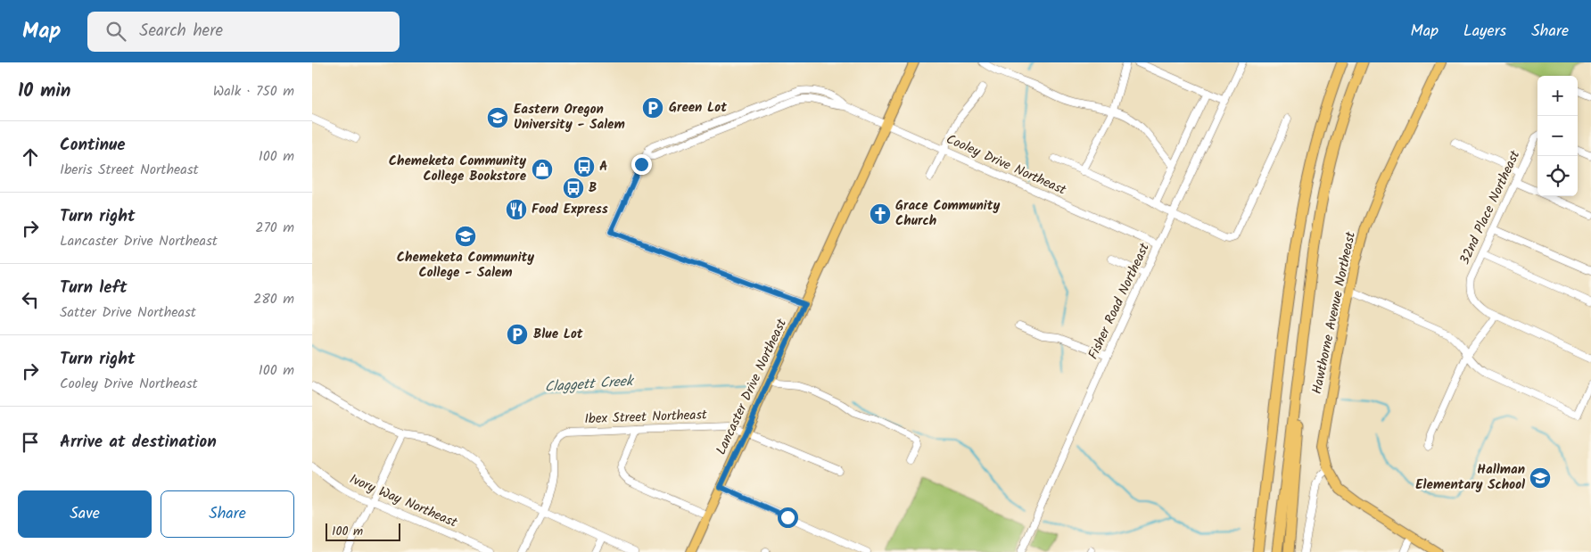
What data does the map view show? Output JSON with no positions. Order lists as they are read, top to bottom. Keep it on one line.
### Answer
{"streets":{"main road":["Hawthorne Avenue Northeast","Lancaster Drive Northeast"],"street":["Cooley Drive Northeast","32nd Place Northeast","Fisher Road Northeast","Ibex Street Northeast","Ivory Way Northeast"]},"crossings":[["Cooley Drive Northeast","Fisher Road Northeast"],["Cooley Drive Northeast","Lancaster Drive Northeast"],["Lancaster Drive Northeast","Ibex Street Northeast"]],"water":["Claggett Creek"],"places":{"parking":["Green Lot","Blue Lot"],"school or university":["Eastern Oregon University - Salem","Chemeketa Community College - Salem","Hallman Elementary School"],"bus stop":["A","B"],"shop":["Chemeketa Community College Bookstore"],"restaurant":["Food Express"],"church":["Grace Community Church"]},"scale_bar":"100 m","page":{"header":"Map","search":"Search here","nav":["Map","Layers","Share"],"heading":["10 min","Walk · 750 m"],"map_buttons":["+","−"],"list":[["Continue","Iberis Street Northeast","100 m"],["Turn right","Lancaster Drive Northeast","270 m"],["Turn left","Satter Drive Northeast","280 m"],["Turn right","Cooley Drive Northeast","100 m"],"Arrive at destination"],"buttons":["Save","Share"],"scale":"100 m"}}
